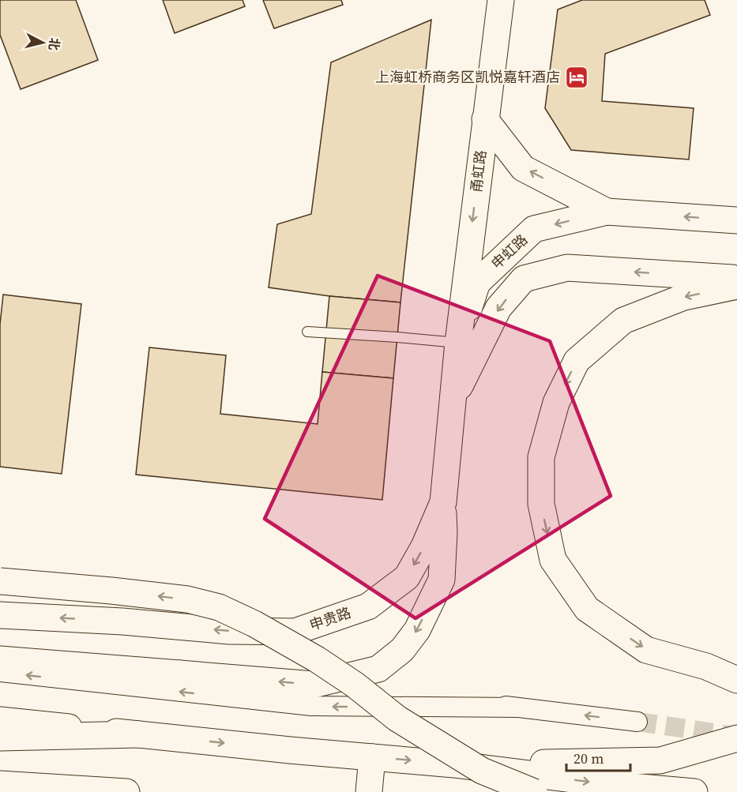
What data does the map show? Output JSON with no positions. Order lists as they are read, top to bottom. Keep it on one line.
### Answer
{"streets":{"main road":["甬虹路","申虹路","申贵路"]},"crossings":[["甬虹路","申虹路"],["甬虹路","申贵路"],["申虹路","申贵路"]],"one_way":["甬虹路"],"places":{"hotel":["上海虹桥商务区凯悦嘉轩酒店"]},"scale_bar":"20 m","north":"right"}
